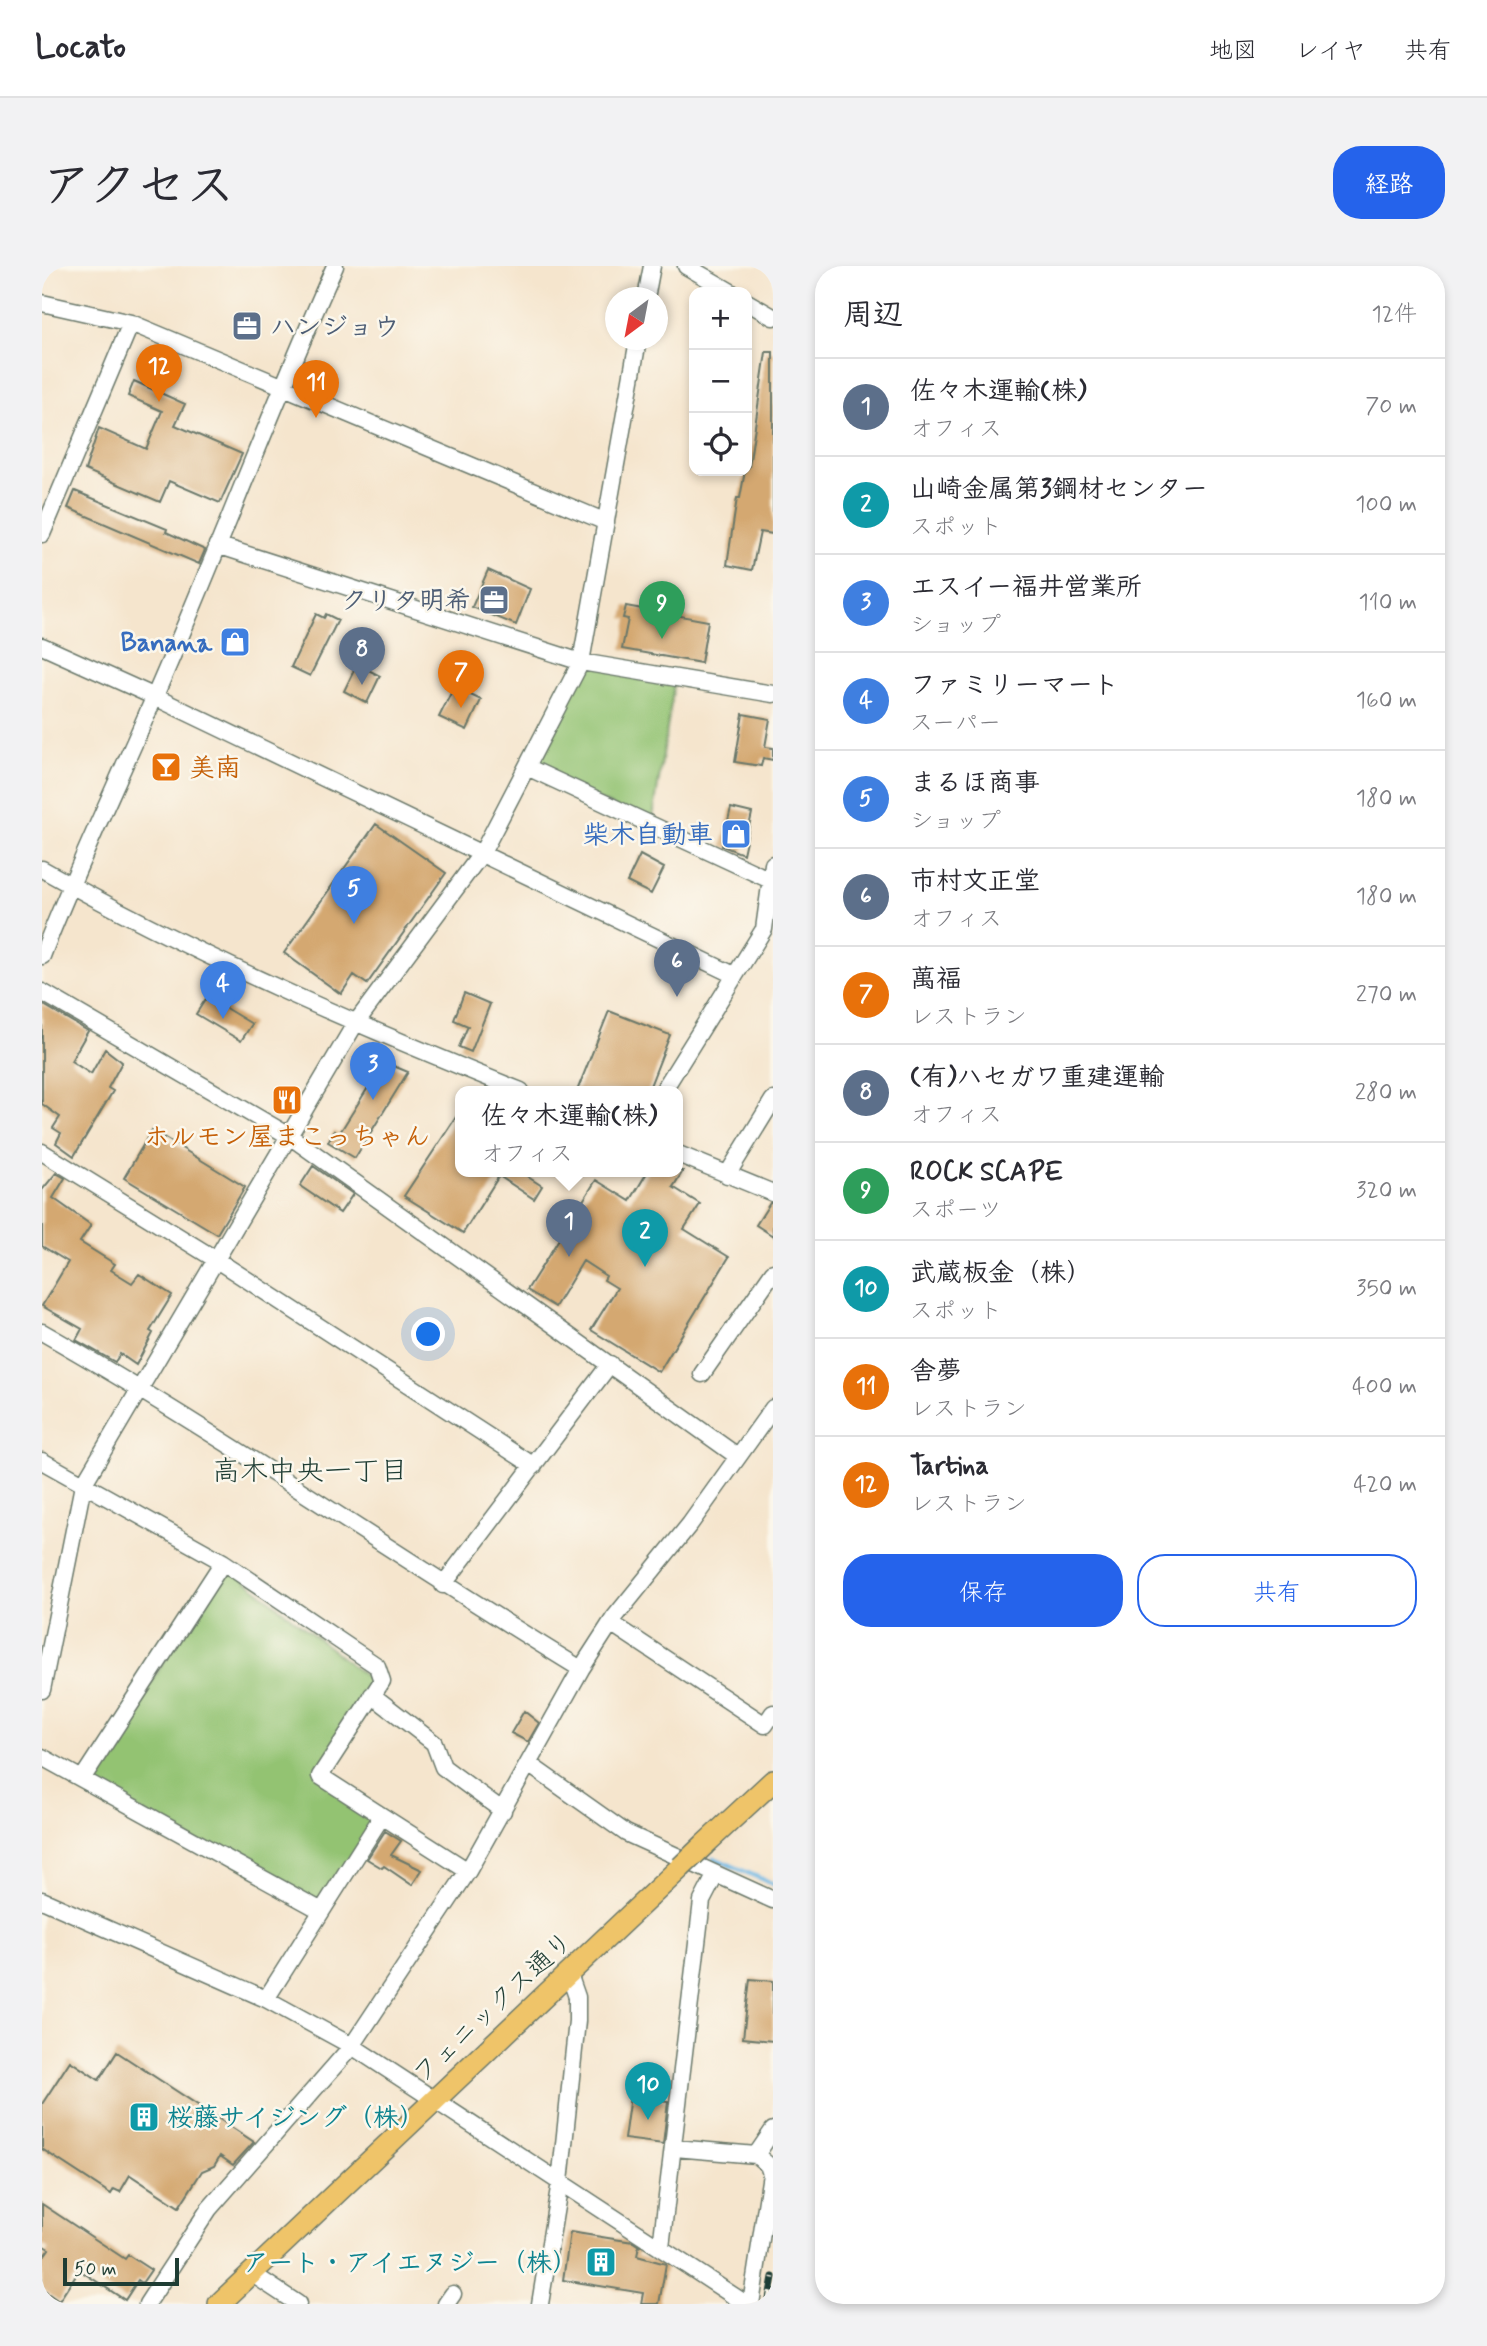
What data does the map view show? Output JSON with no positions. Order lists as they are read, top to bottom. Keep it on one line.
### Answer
{"streets":{"main road":["フェニックス通り"]},"districts":["高木中央一丁目"],"places":{"office":["ハンジョウ","クリタ明希"],"shop":["Banana","柴木自動車"],"bar":["美南"],"restaurant":["ホルモン屋まこっちゃん"],"building":["桜藤サイジング（株）","アート・アイエヌジー（株）"]},"scale_bar":"50 m","north":"bottom left","page":{"header":"Locato","nav":["地図","レイヤ","共有"],"title":"アクセス","buttons":["経路",["保存","共有"]],"heading":["周辺","12件"],"map_buttons":["+","−"],"pins":["12","11","9","8","7","5","6","4","3","1","2","10"],"list":[{"mark":"1","name":"佐々木運輸(株)","note":"オフィス","value":"70 m"},{"mark":"2","name":"山崎金属第3鋼材センター","note":"スポット","value":"100 m"},{"mark":"3","name":"エスイー福井営業所","note":"ショップ","value":"110 m"},{"mark":"4","name":"ファミリーマート","note":"スーパー","value":"160 m"},{"mark":"5","name":"まるほ商事","note":"ショップ","value":"180 m"},{"mark":"6","name":"市村文正堂","note":"オフィス","value":"180 m"},{"mark":"7","name":"萬福","note":"レストラン","value":"270 m"},{"mark":"8","name":"(有)ハセガワ重建運輸","note":"オフィス","value":"280 m"},{"mark":"9","name":"ROCK SCAPE","note":"スポーツ","value":"320 m"},{"mark":"10","name":"武蔵板金（株）","note":"スポット","value":"350 m"},{"mark":"11","name":"舎夢","note":"レストラン","value":"400 m"},{"mark":"12","name":"Tartina","note":"レストラン","value":"420 m"}],"popup":["佐々木運輸(株)","オフィス"],"scale":"50 m"}}
